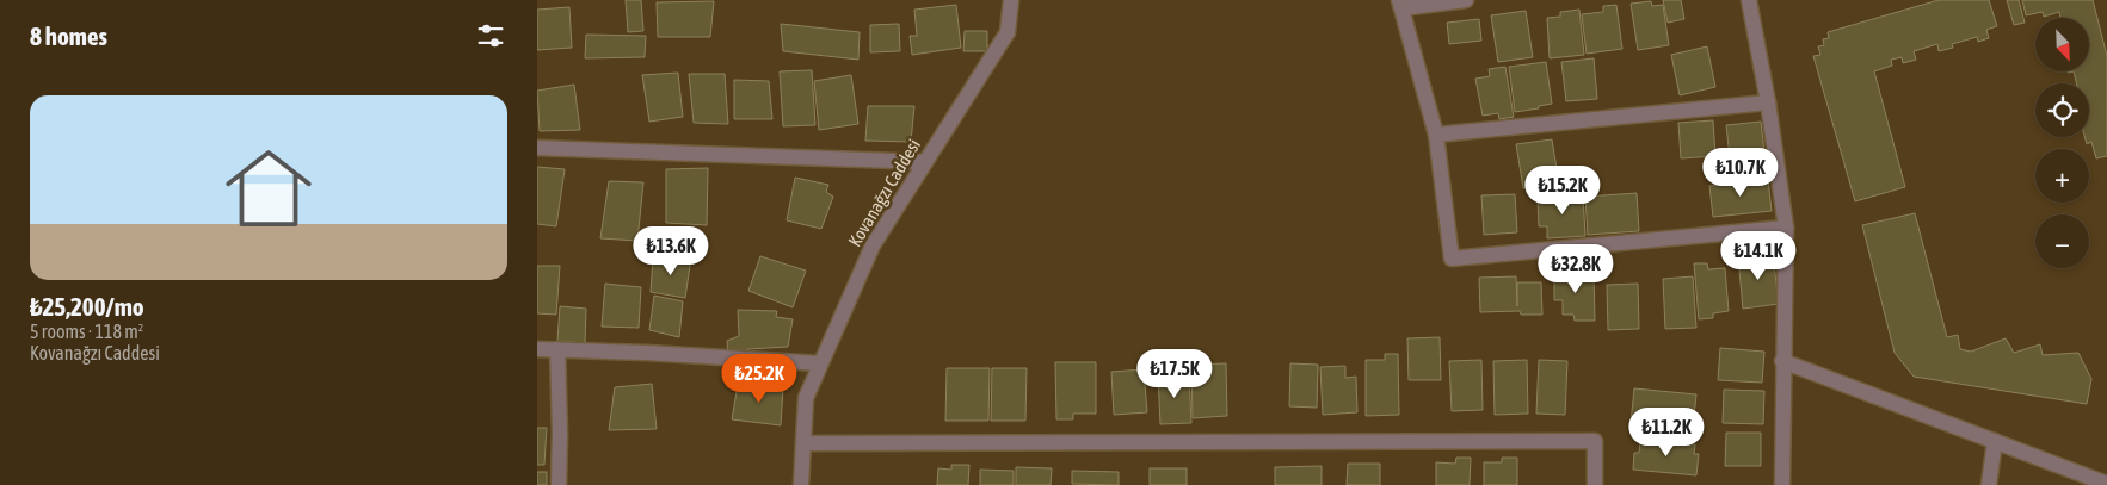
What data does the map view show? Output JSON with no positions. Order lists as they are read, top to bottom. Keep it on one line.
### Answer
{"streets":{"street":["Kovanağzı Caddesi"]},"north":"bottom right","page":{"heading":"8 homes","map_buttons":["+","−"],"list":[{"name":"₺25,200/mo","note":"5 rooms · 118 m² · Kovanağzı Caddesi"}],"price":["₺10.7K","₺15.2K","₺13.6K","₺14.1K","₺32.8K","₺17.5K","₺25.2K","₺11.2K"]}}
